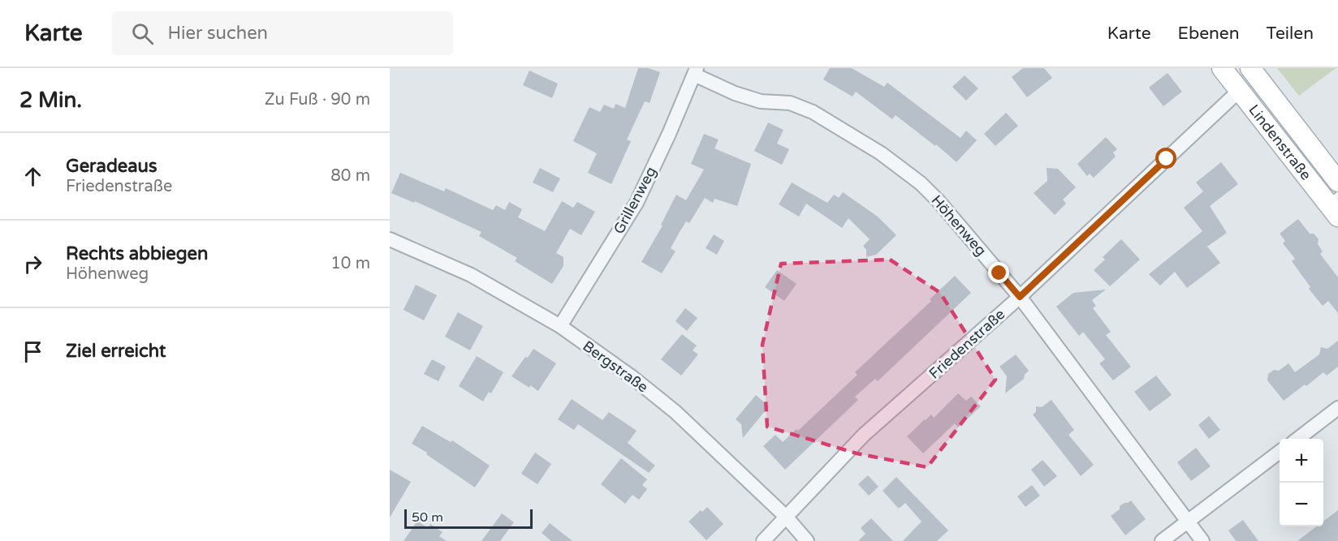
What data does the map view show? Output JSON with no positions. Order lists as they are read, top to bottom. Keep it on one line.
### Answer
{"streets":{"street":["Lindenstraße","Grillenweg","Höhenweg","Friedenstraße","Bergstraße"]},"crossings":[["Lindenstraße","Friedenstraße"],["Grillenweg","Höhenweg"],["Grillenweg","Bergstraße"],["Höhenweg","Friedenstraße"],["Friedenstraße","Bergstraße"]],"scale_bar":"50 m","page":{"header":"Karte","search":"Hier suchen","nav":["Karte","Ebenen","Teilen"],"heading":["2 Min.","Zu Fuß · 90 m"],"list":[["Geradeaus","Friedenstraße","80 m"],["Rechts abbiegen","Höhenweg","10 m"],"Ziel erreicht"],"map_buttons":["+","−"],"scale":"50 m"}}
